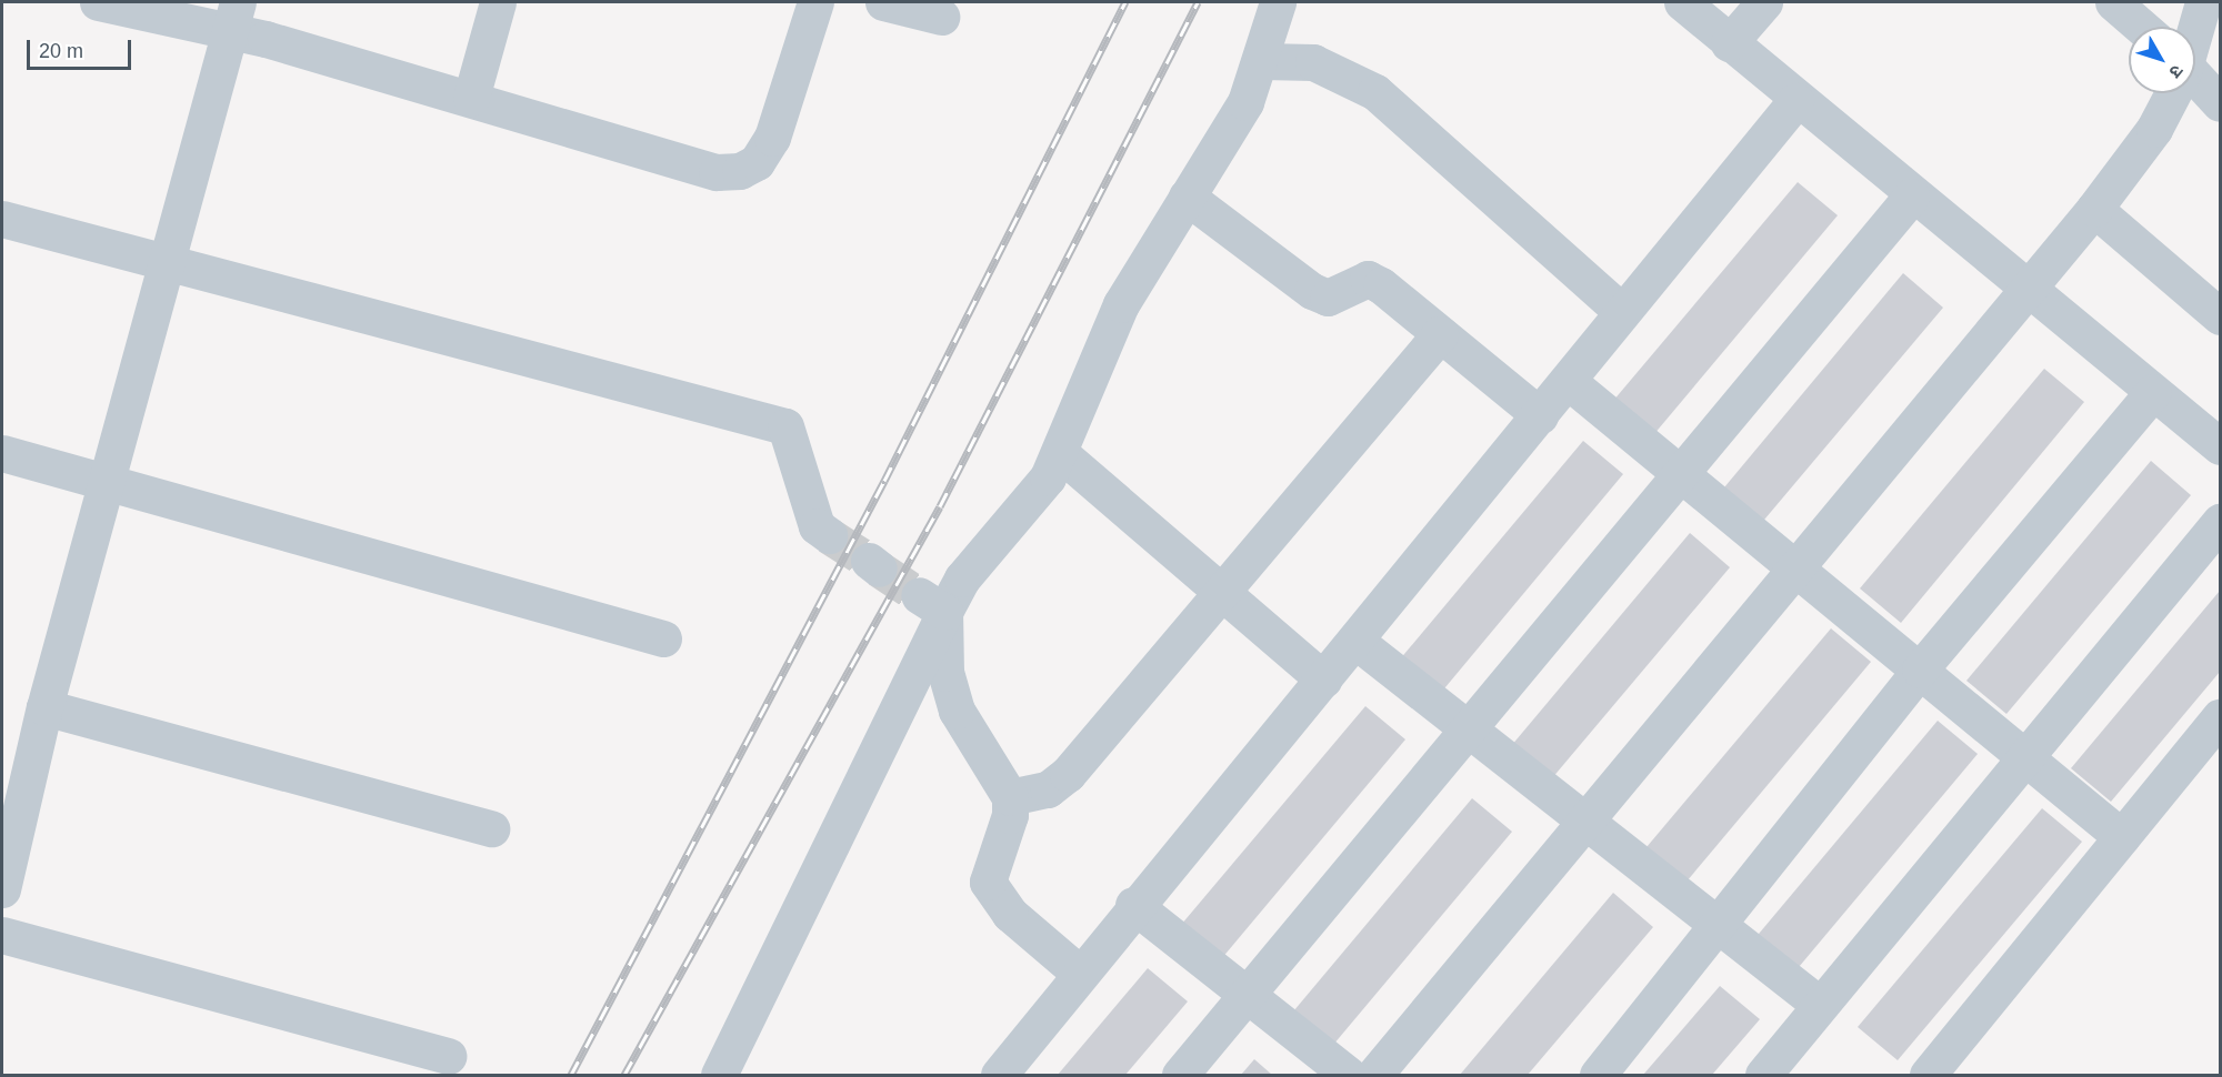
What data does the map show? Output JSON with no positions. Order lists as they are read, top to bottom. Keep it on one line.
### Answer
{"scale_bar":"20 m","north":"bottom right"}
